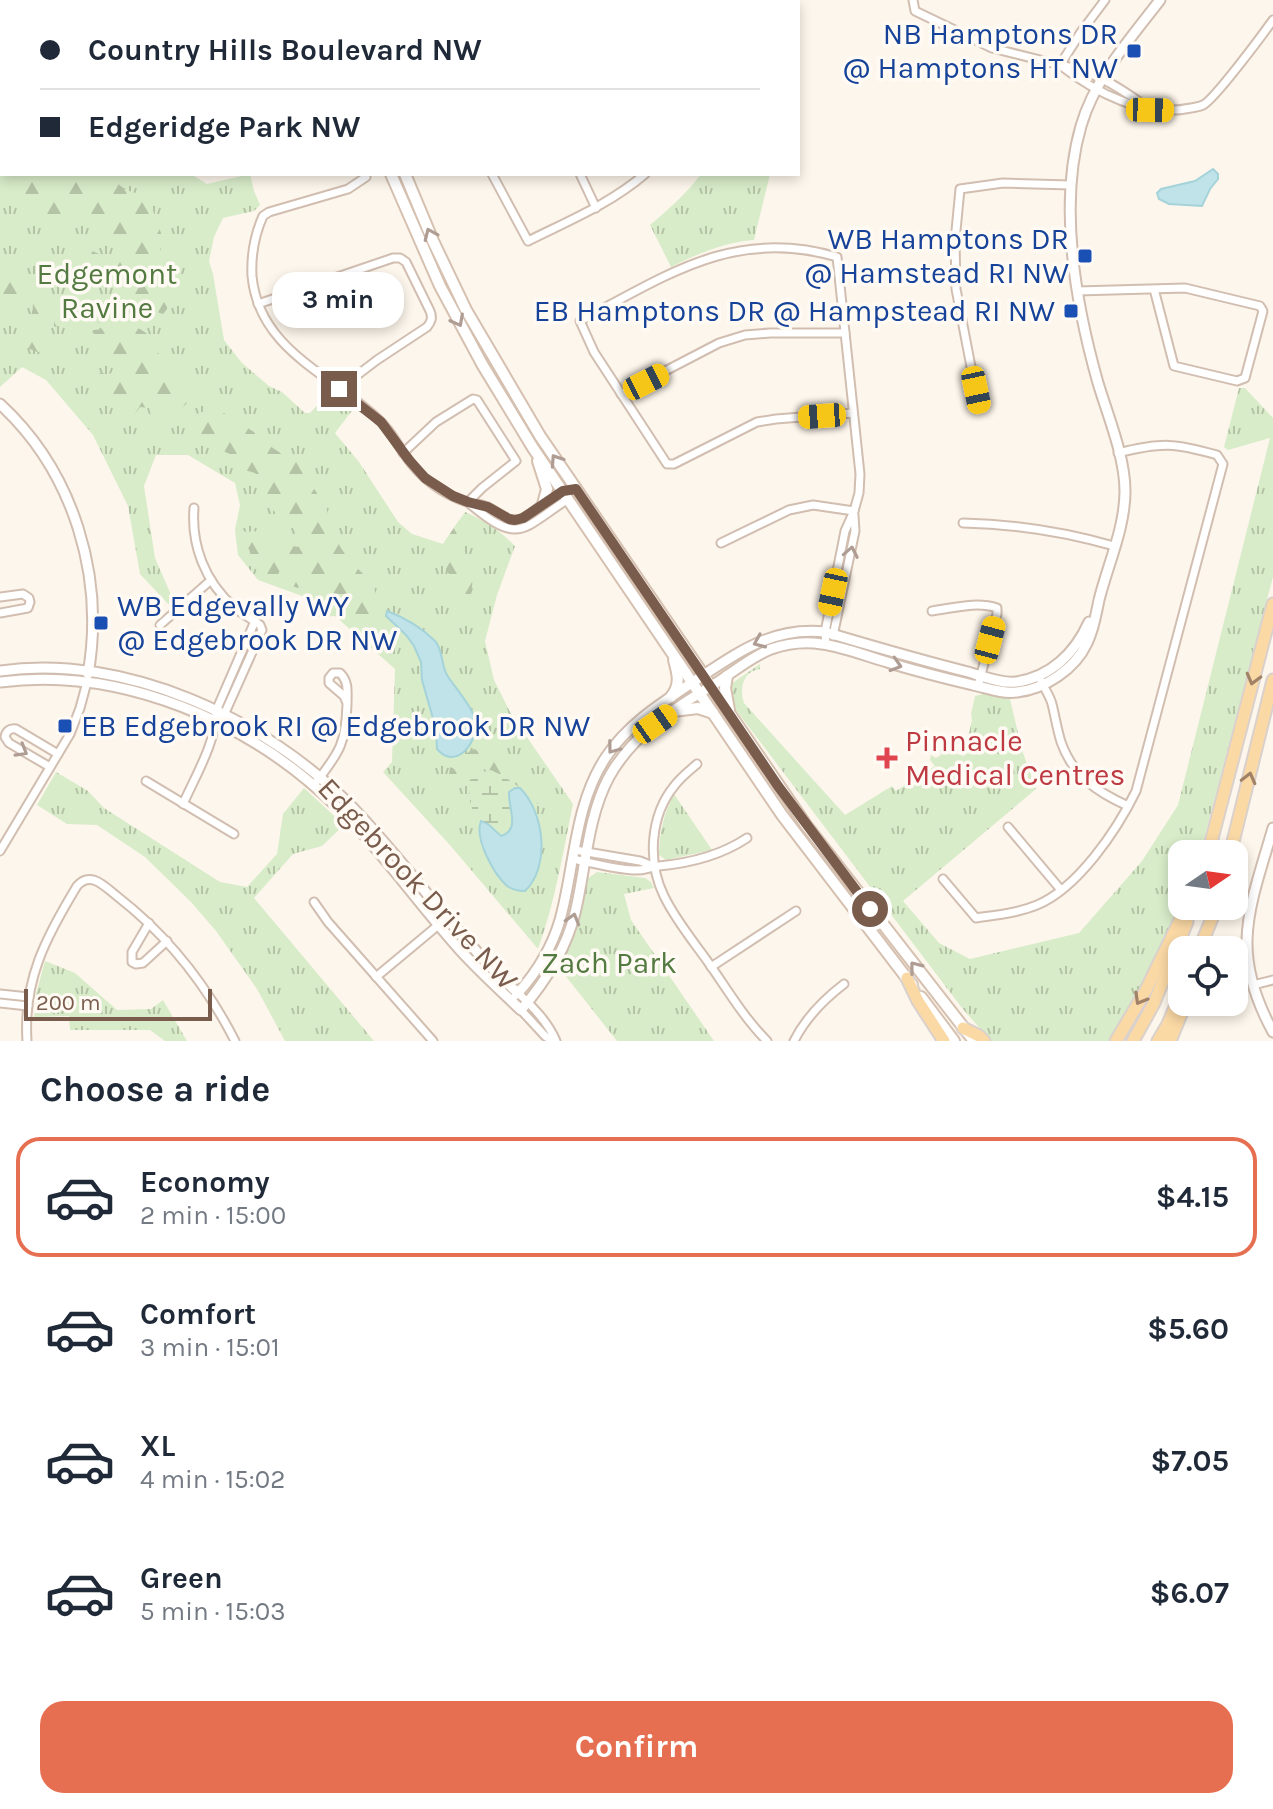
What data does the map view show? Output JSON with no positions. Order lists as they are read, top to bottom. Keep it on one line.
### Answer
{"streets":{"street":["Edgebrook Drive NW"]},"parks":["Edgemont Ravine","Zach Park"],"places":{"transit":["NB Hamptons DR @ Hamptons HT NW","WB Hamptons DR @ Hamstead RI NW","EB Hamptons DR @ Hampstead RI NW","WB Edgevally WY @ Edgebrook DR NW","EB Edgebrook RI @ Edgebrook DR NW"],"health":["Pinnacle Medical Centres"]},"scale_bar":"200 m","north":"right","page":{"banner":["Country Hills Boulevard NW","Edgeridge Park NW"],"bubble":"3 min","scale":"200 m","heading":"Choose a ride","list":[{"name":"Economy","note":"2 min · 15:00","value":"$4.15"},{"name":"Comfort","note":"3 min · 15:01","value":"$5.60"},{"name":"XL","note":"4 min · 15:02","value":"$7.05"},{"name":"Green","note":"5 min · 15:03","value":"$6.07"}],"buttons":"Confirm"}}
